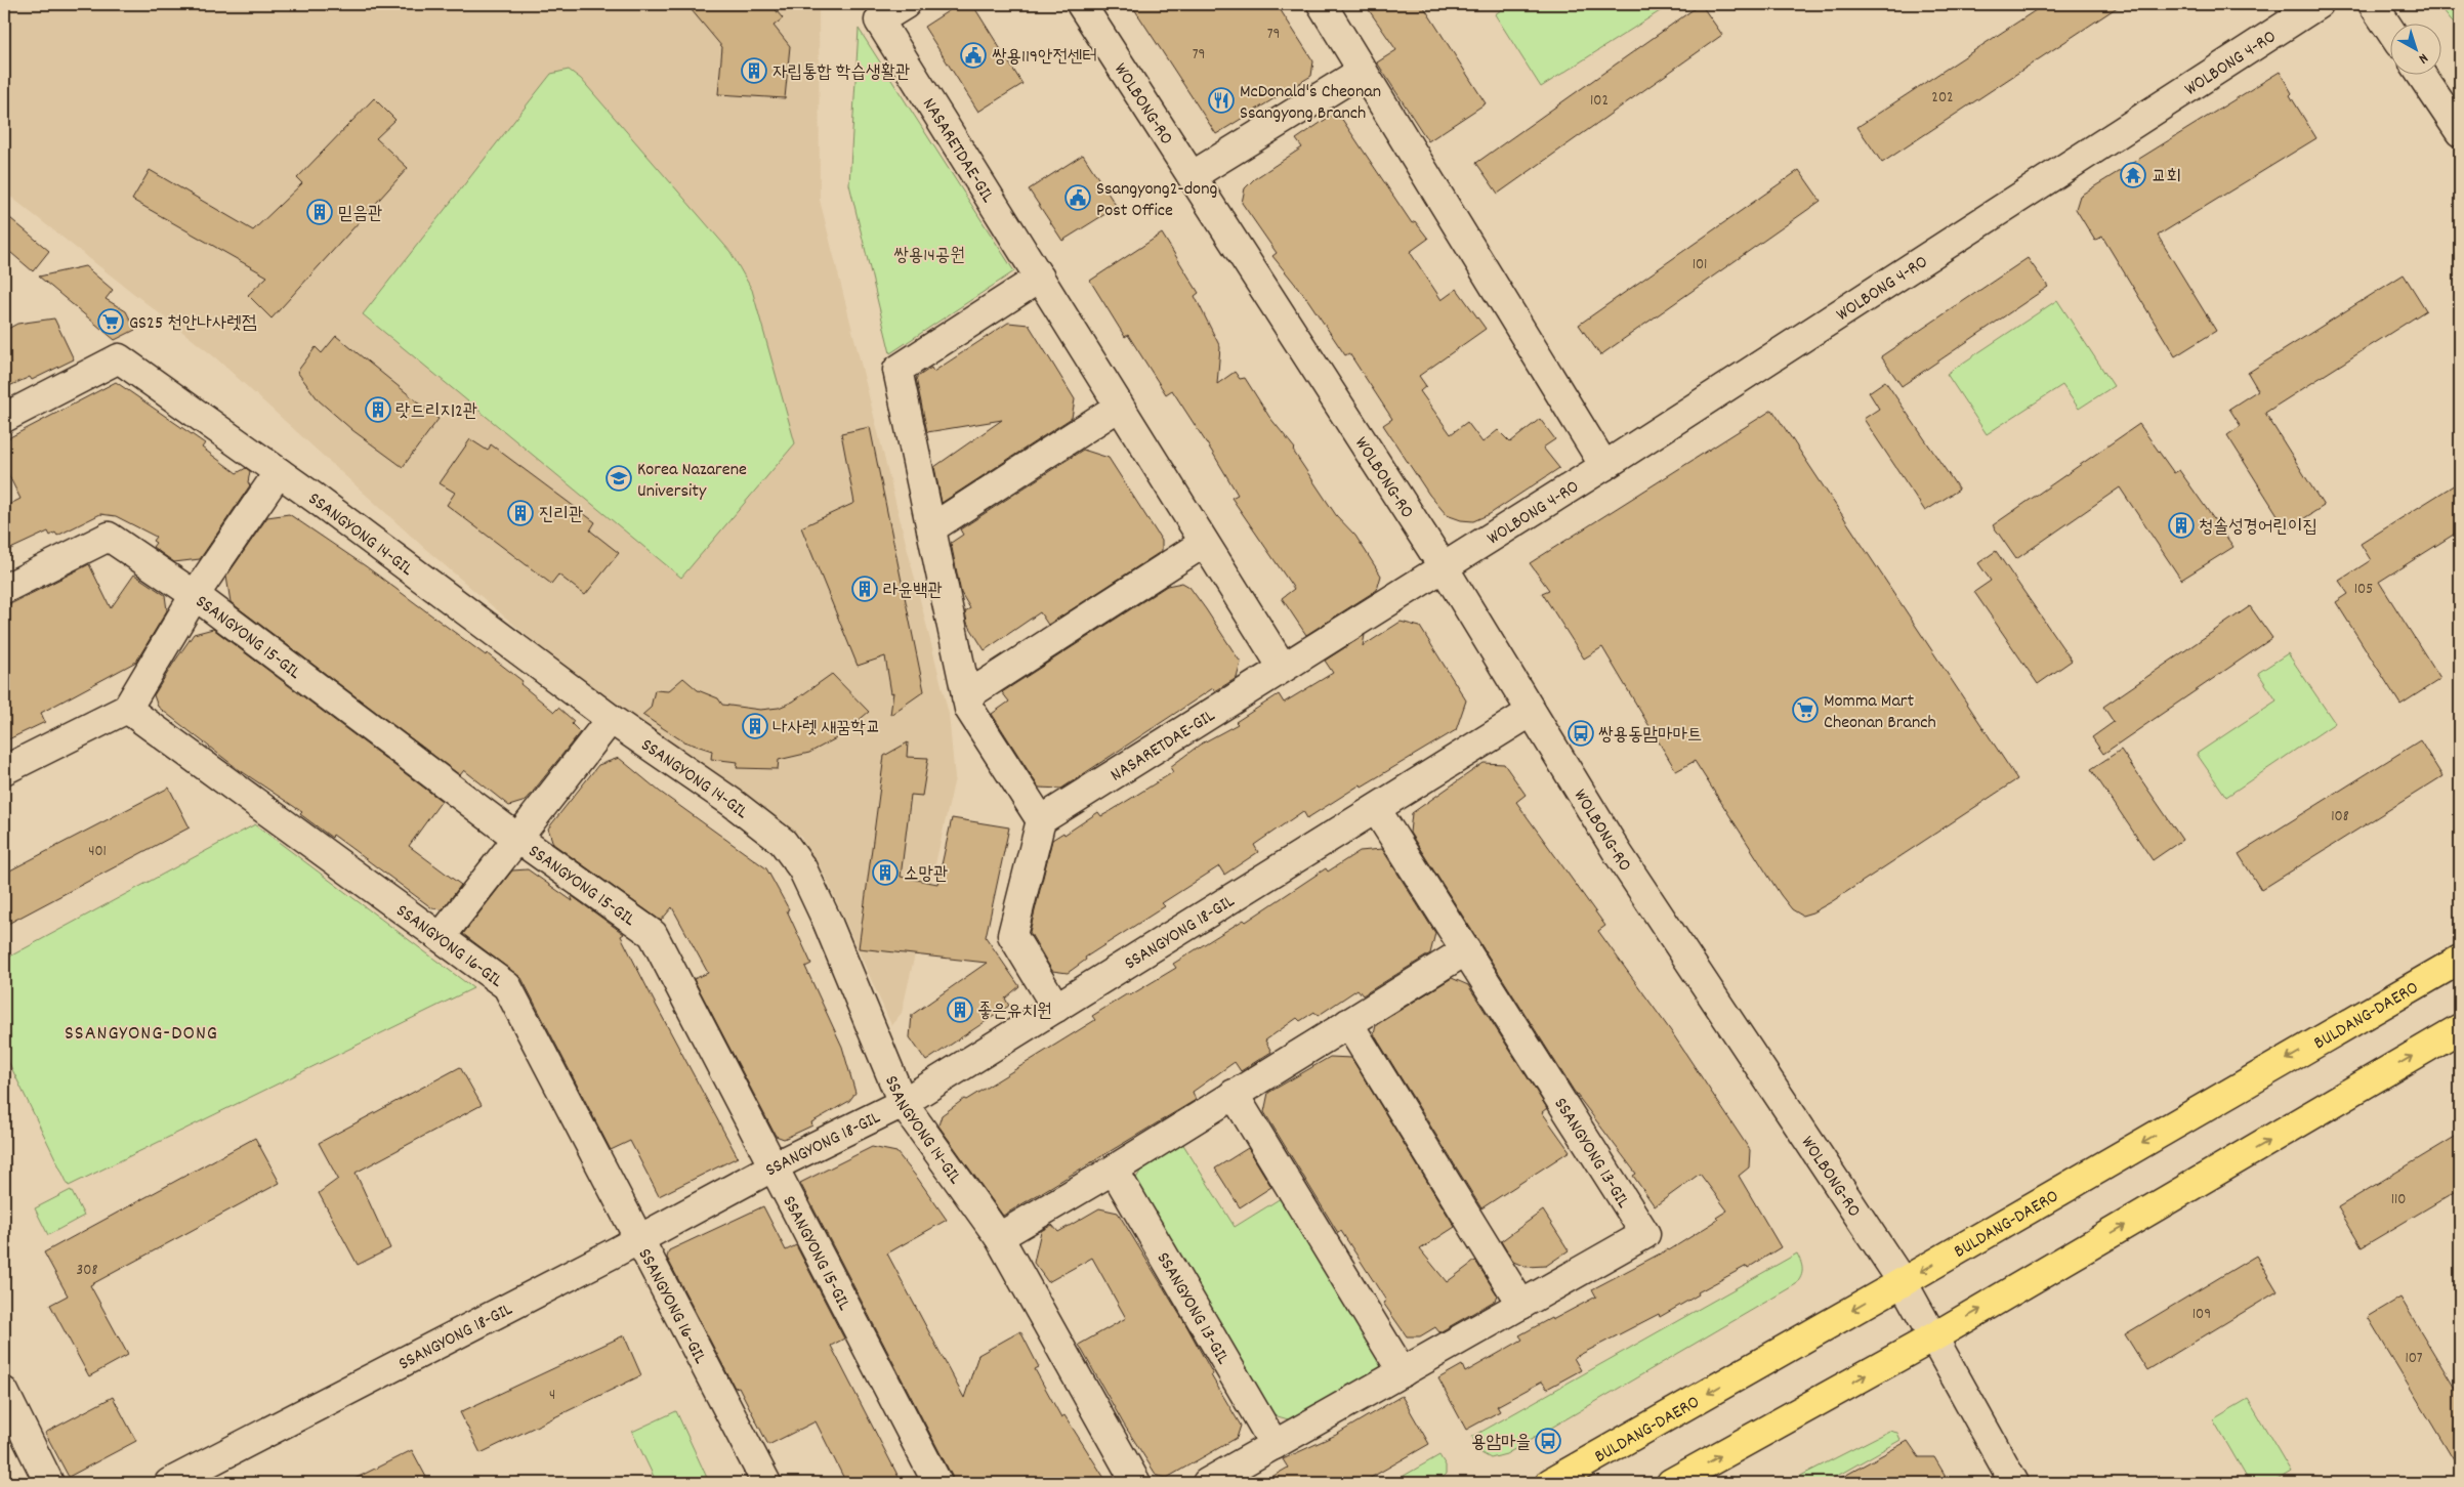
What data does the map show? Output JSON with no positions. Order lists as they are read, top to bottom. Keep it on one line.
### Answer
{"streets":{"main road":["BULDANG-DAERO"],"street":["WOLBONG 4-RO","WOLBONG-RO","NASARETDAE-GIL","SSANGYONG 14-GIL","SSANGYONG 15-GIL","SSANGYONG 18-GIL","SSANGYONG 16-GIL","SSANGYONG 13-GIL"]},"crossings":[["WOLBONG 4-RO","WOLBONG-RO"],["WOLBONG 4-RO","NASARETDAE-GIL"],["WOLBONG-RO","NASARETDAE-GIL"],["WOLBONG-RO","SSANGYONG 18-GIL"],["WOLBONG-RO","BULDANG-DAERO"],["SSANGYONG 14-GIL","SSANGYONG 18-GIL"],["SSANGYONG 15-GIL","SSANGYONG 18-GIL"],["SSANGYONG 18-GIL","SSANGYONG 16-GIL"],["SSANGYONG 18-GIL","SSANGYONG 13-GIL"]],"districts":["SSANGYONG-DONG"],"parks":["쌍용14공원"],"places":{"public building":["쌍용119안전센터","Ssangyong2-dong Post Office"],"building":["자립통합 학습생활관","믿음관","랏드리지2관","진리관","청솔성경어린이집","라윤백관","나사렛 새꿈학교","소망관","좋은유치원"],"restaurant":["McDonald's Cheonan Ssangyong Branch"],"temple":["교회"],"supermarket":["GS25 천안나사렛점","Momma Mart Cheonan Branch"],"school or university":["Korea Nazarene University"],"bus stop":["쌍용동맘마마트","용암마을"]},"house_numbers":["79","79","202","102","101","105","108","401","110","308","109","107","4"],"north":"bottom right"}
